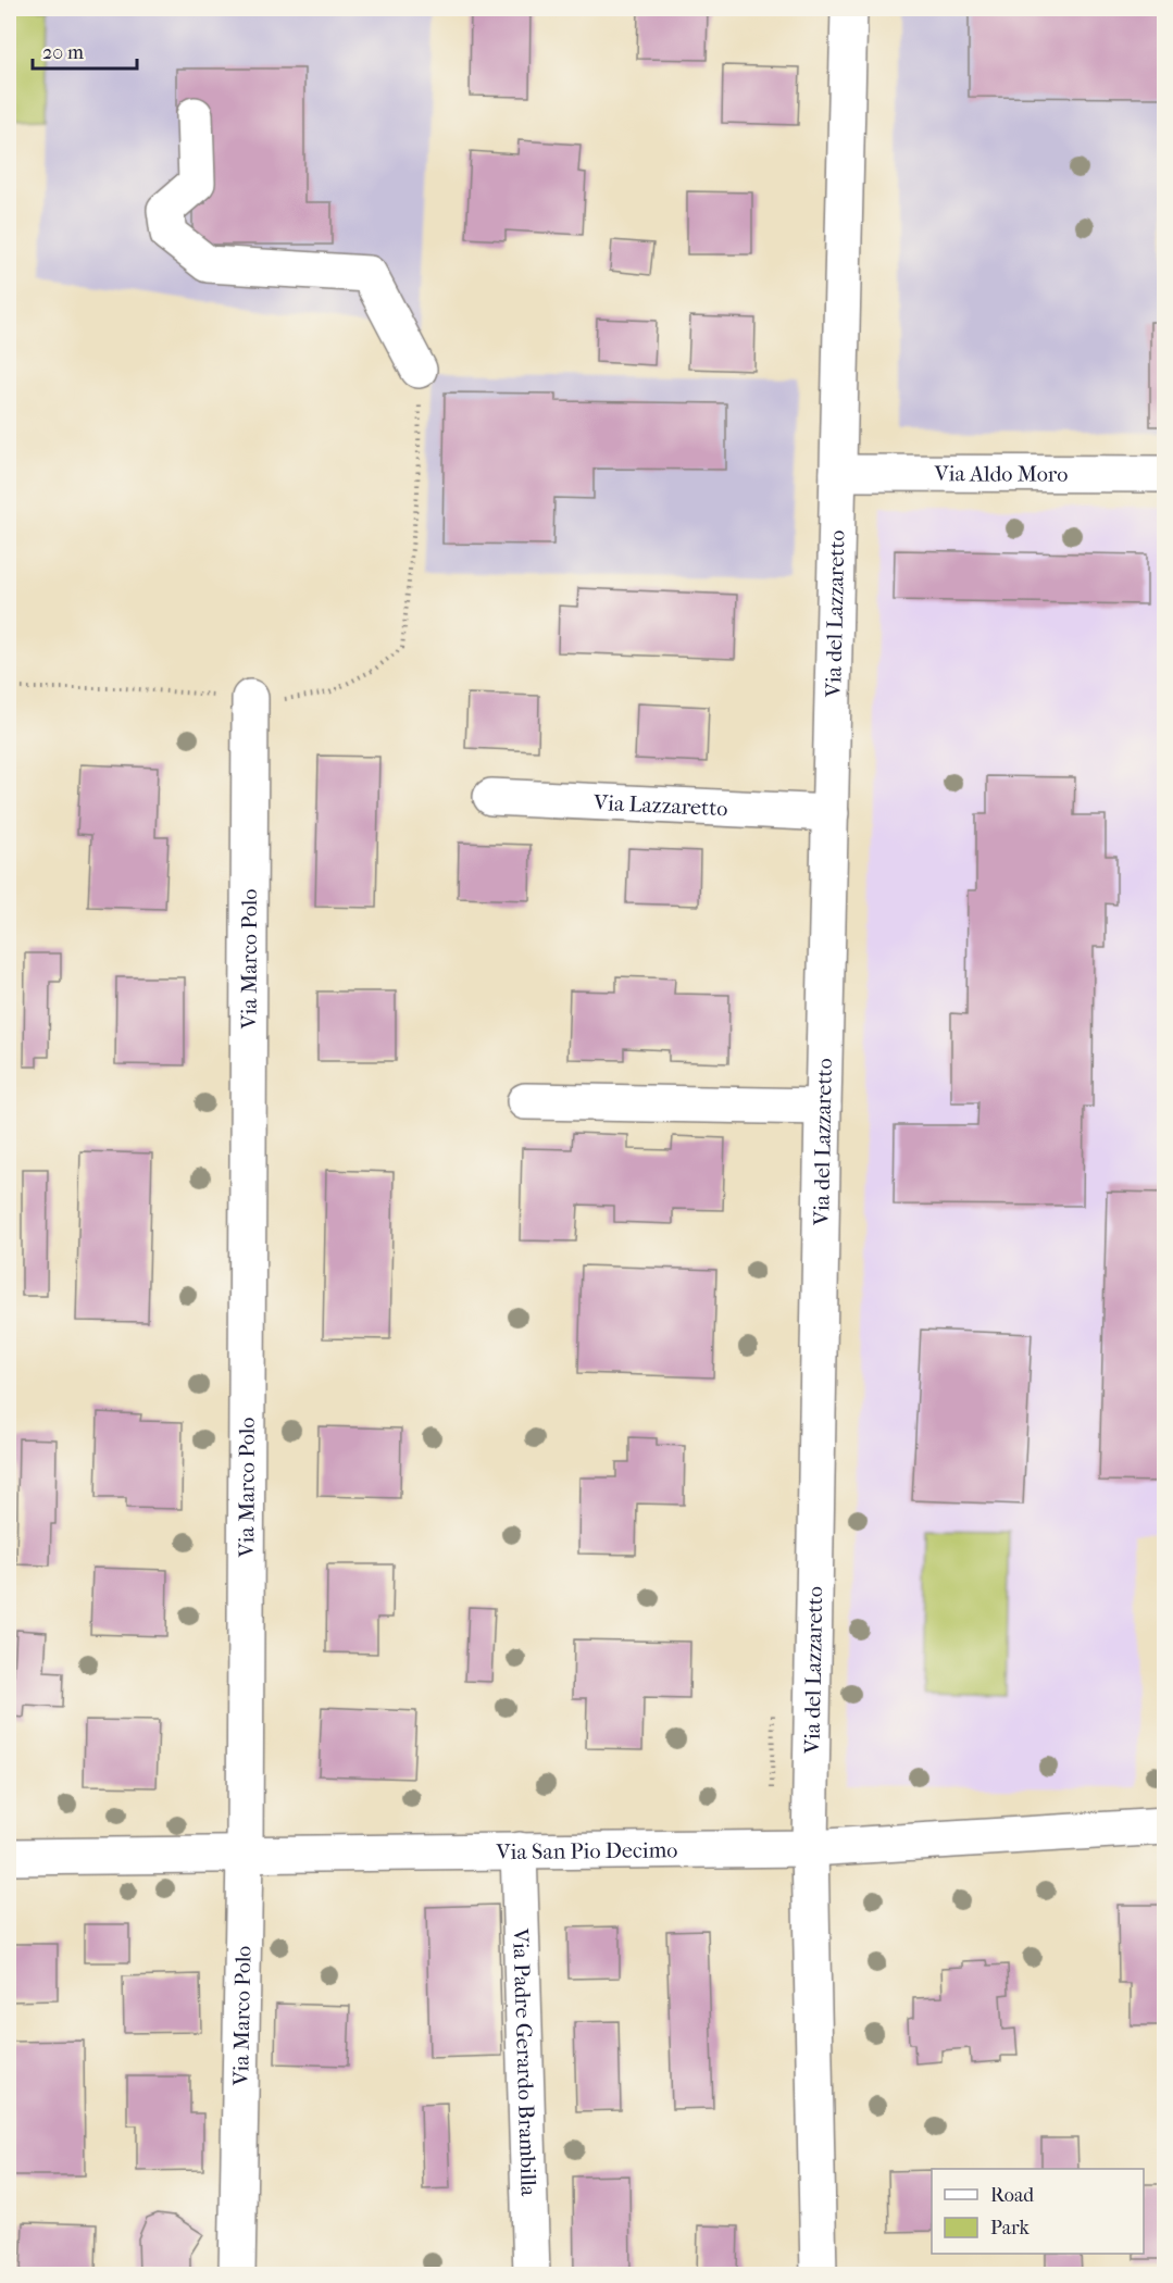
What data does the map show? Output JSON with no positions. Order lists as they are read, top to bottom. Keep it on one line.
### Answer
{"streets":{"street":["Via Aldo Moro","Via del Lazzaretto","Via Lazzaretto","Via Marco Polo","Via San Pio Decimo","Via Padre Gerardo Brambilla"]},"crossings":[["Via Aldo Moro","Via del Lazzaretto"],["Via del Lazzaretto","Via Lazzaretto"],["Via del Lazzaretto","Via San Pio Decimo"],["Via Marco Polo","Via San Pio Decimo"],["Via San Pio Decimo","Via Padre Gerardo Brambilla"]],"legend":["Road","Park"],"scale_bar":"20 m"}
